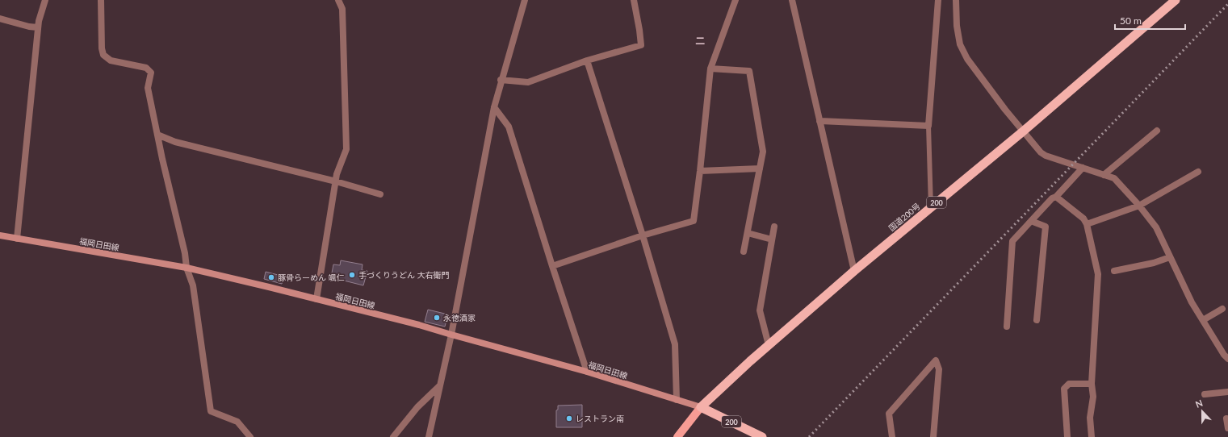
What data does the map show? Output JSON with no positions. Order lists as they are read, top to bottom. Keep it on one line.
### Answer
{"streets":{"highway":["200","国道200号"],"main road":["福岡日田線"]},"crossings":[["200","国道200号"],["200","福岡日田線"],["国道200号","福岡日田線"]],"districts":["二"],"places":["手づくりうどん 大右衛門","豚骨らーめん 颯仁","永徳酒家","レストラン南"],"scale_bar":"50 m","north":"top"}
